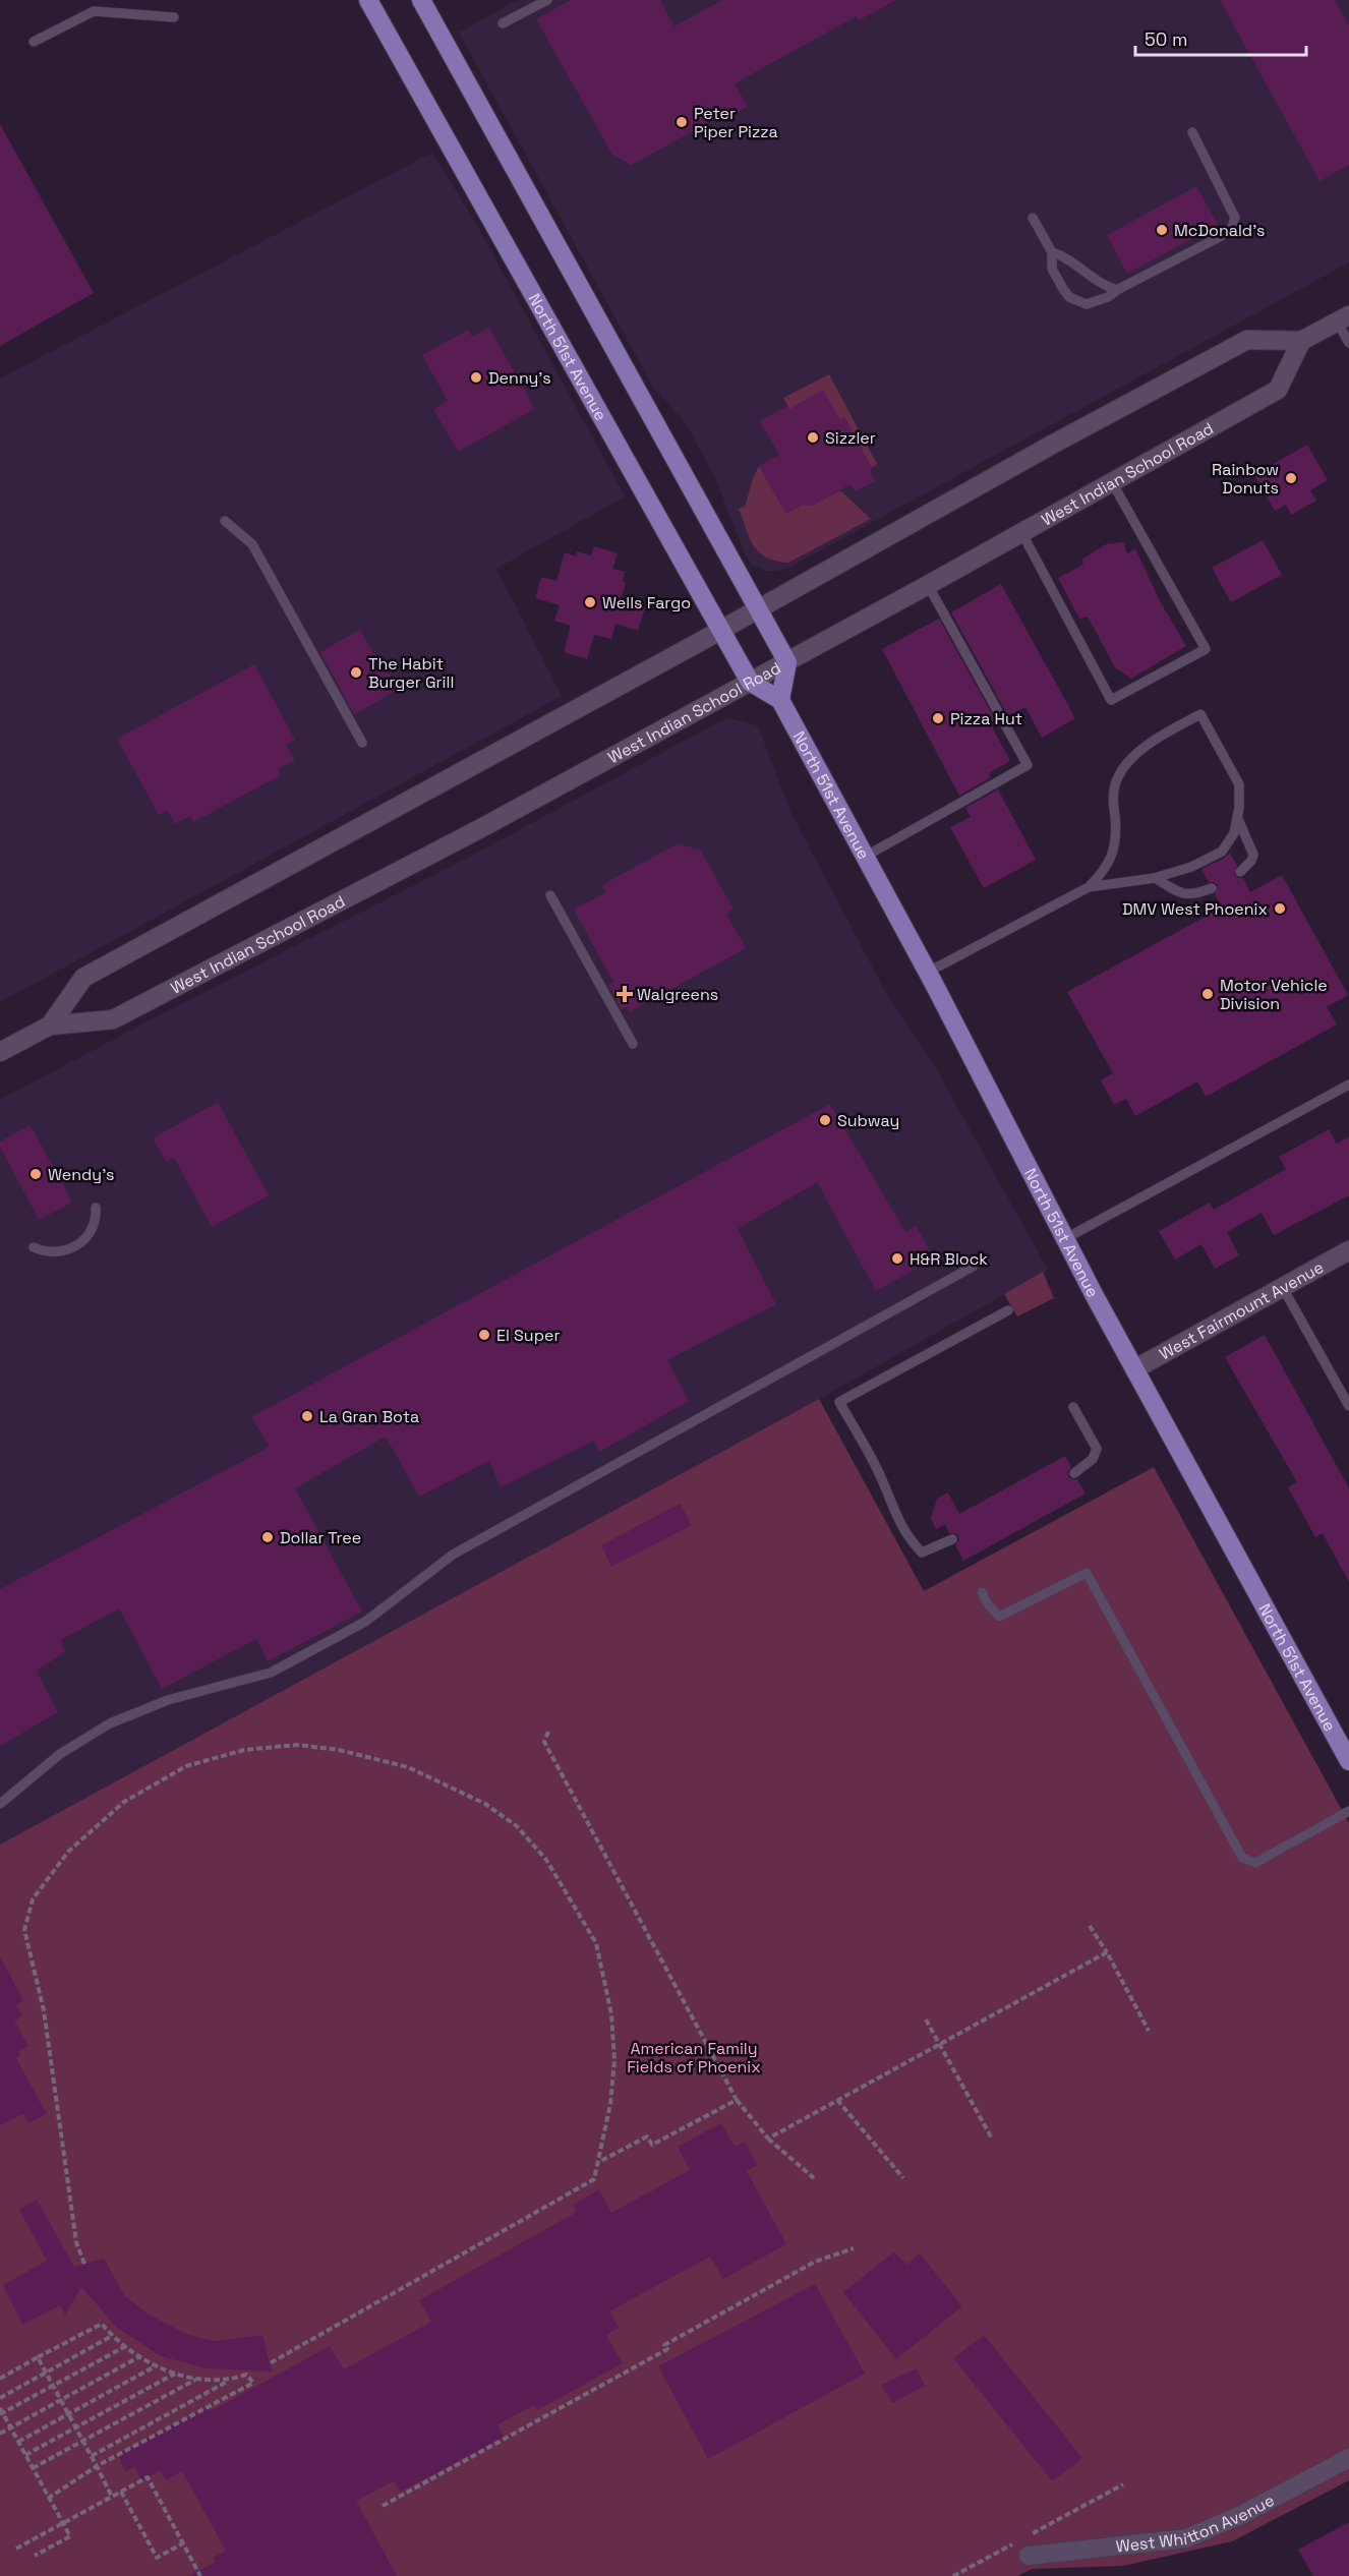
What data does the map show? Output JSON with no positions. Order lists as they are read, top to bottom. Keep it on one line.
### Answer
{"streets":{"main road":["North 51st Avenue","West Indian School Road","West Fairmount Avenue","West Whitton Avenue"]},"crossings":[["North 51st Avenue","West Indian School Road"],["North 51st Avenue","West Fairmount Avenue"]],"parks":["American Family Fields of Phoenix"],"places":{"other":["Peter Piper Pizza","McDonald's","Denny's","Sizzler","Rainbow Donuts","Wells Fargo","The Habit Burger Grill","Pizza Hut","DMV West Phoenix","Motor Vehicle Division","Subway","Wendy's","H&R Block","El Super","La Gran Bota","Dollar Tree"],"health":["Walgreens"]},"scale_bar":"50 m"}
